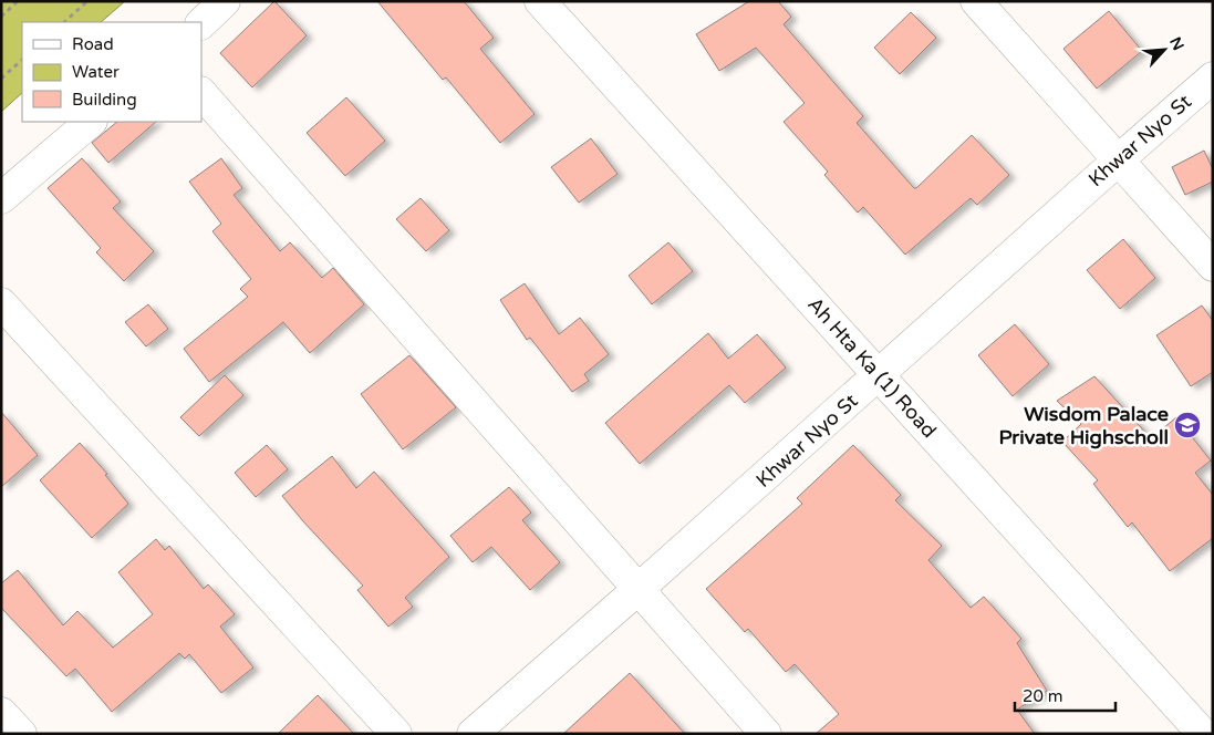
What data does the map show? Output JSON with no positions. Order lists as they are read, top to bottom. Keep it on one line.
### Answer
{"streets":{"street":["Khwar Nyo St","Ah Hta Ka (1) Road"]},"crossings":[["Khwar Nyo St","Ah Hta Ka (1) Road"]],"places":{"school or university":["Wisdom Palace Private Highscholl"]},"legend":["Road","Water","Building"],"scale_bar":"20 m","north":"top right"}
